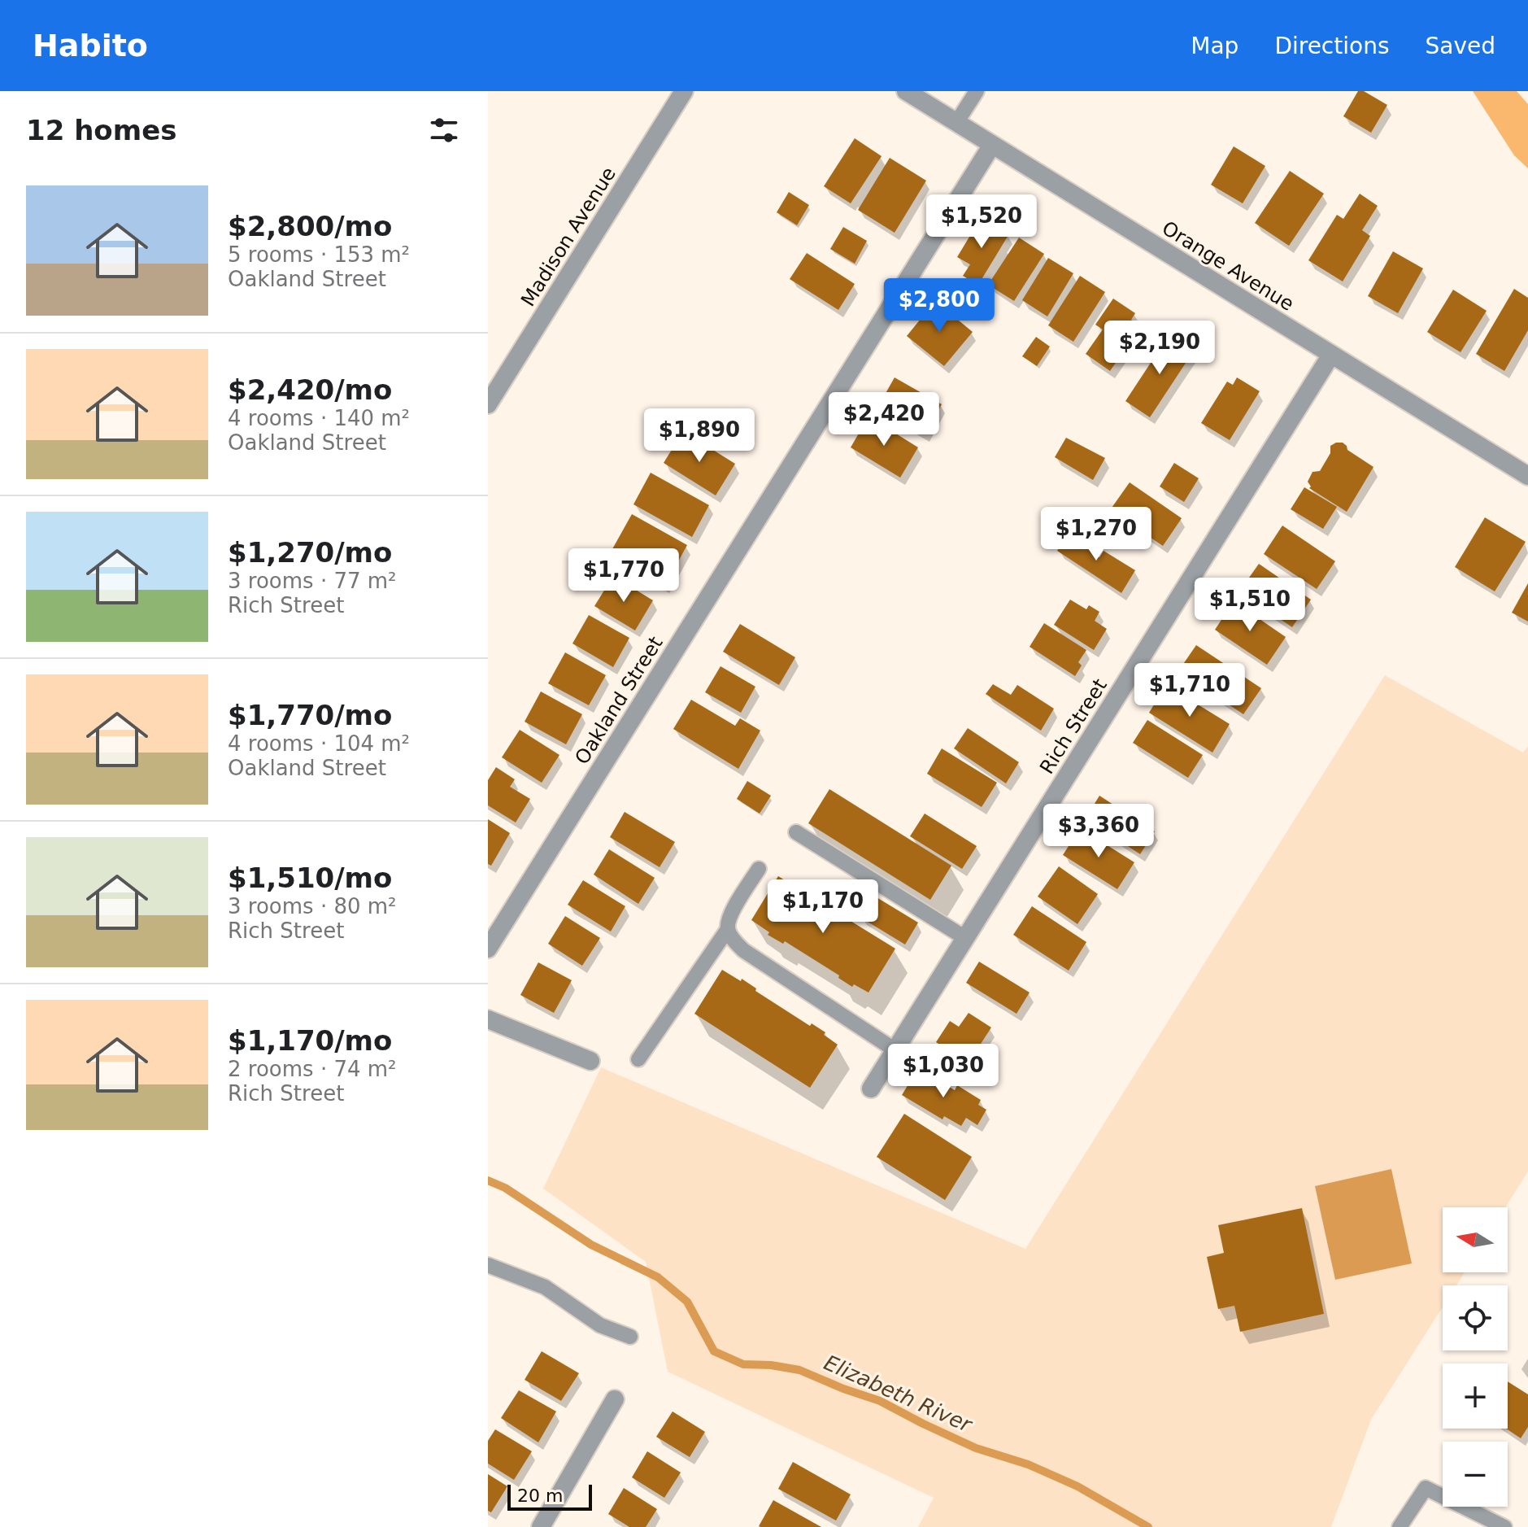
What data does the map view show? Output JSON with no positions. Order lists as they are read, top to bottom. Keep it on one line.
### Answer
{"streets":{"street":["Madison Avenue","Orange Avenue","Oakland Street","Rich Street"]},"crossings":[["Orange Avenue","Oakland Street"],["Orange Avenue","Rich Street"]],"water":["Elizabeth River"],"scale_bar":"20 m","north":"left","page":{"header":"Habito","nav":["Map","Directions","Saved"],"heading":"12 homes","list":[{"name":"$2,800/mo","note":"5 rooms · 153 m² · Oakland Street"},{"name":"$2,420/mo","note":"4 rooms · 140 m² · Oakland Street"},{"name":"$1,270/mo","note":"3 rooms · 77 m² · Rich Street"},{"name":"$1,770/mo","note":"4 rooms · 104 m² · Oakland Street"},{"name":"$1,510/mo","note":"3 rooms · 80 m² · Rich Street"},{"name":"$1,170/mo","note":"2 rooms · 74 m² · Rich Street"}],"price":["$1,520","$2,800","$2,190","$2,420","$1,890","$1,270","$1,770","$1,510","$1,710","$3,360","$1,170","$1,030"],"map_buttons":["+","−"],"scale":"20 m"}}
